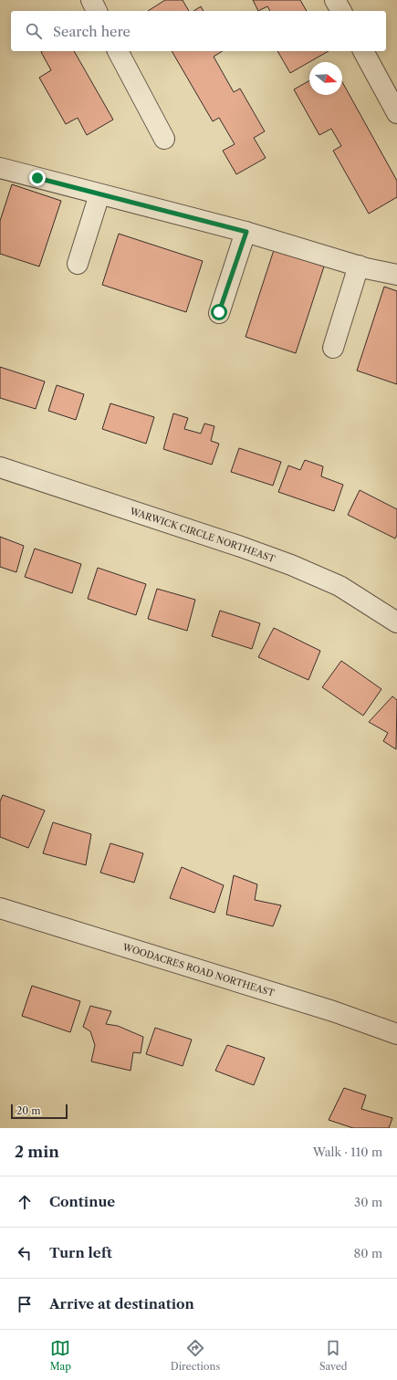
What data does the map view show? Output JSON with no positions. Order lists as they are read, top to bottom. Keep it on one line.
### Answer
{"streets":{"street":["WARWICK CIRCLE NORTHEAST","WOODACRES ROAD NORTHEAST"]},"scale_bar":"20 m","north":"right","page":{"search":"Search here","scale":"20 m","heading":["2 min","Walk · 110 m"],"list":[["Continue","30 m"],["Turn left","80 m"],"Arrive at destination"],"nav":["Map","Directions","Saved"]}}
